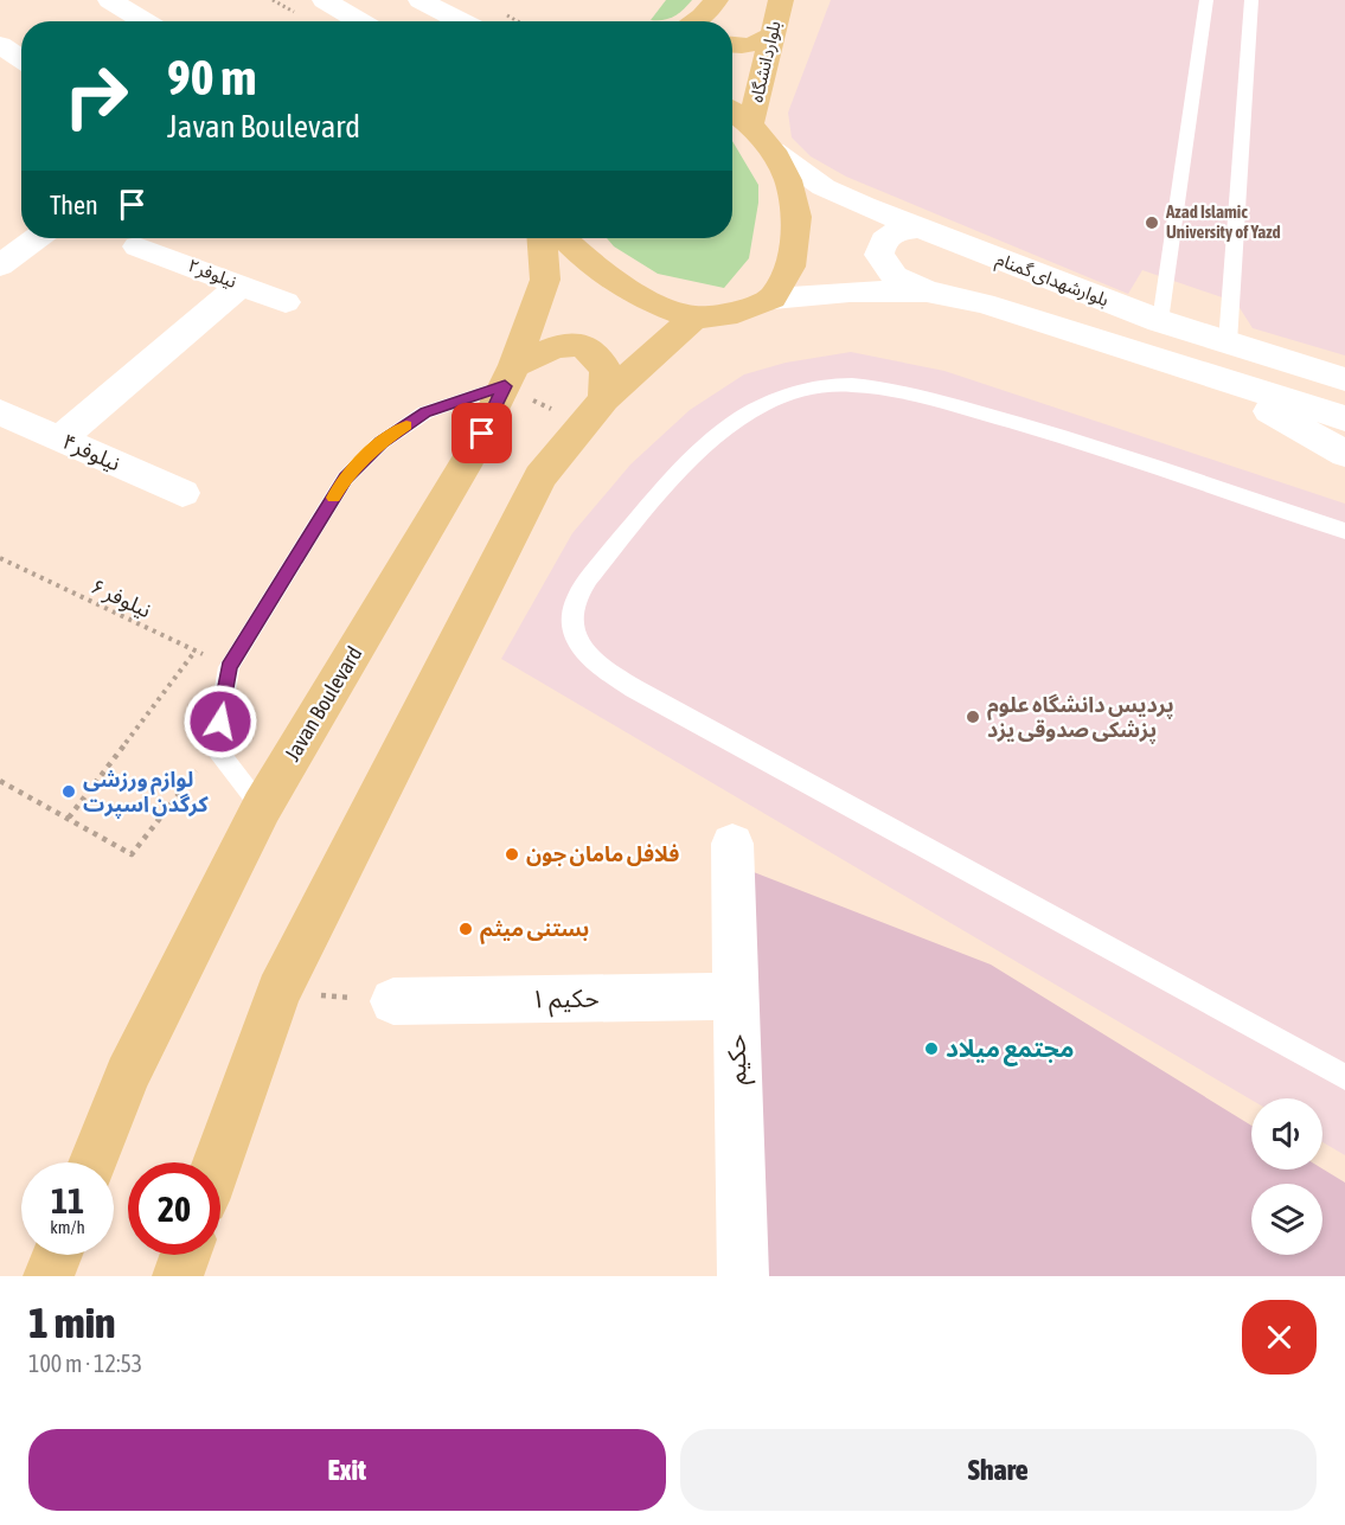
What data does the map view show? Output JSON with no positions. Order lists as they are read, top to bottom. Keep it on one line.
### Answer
{"streets":{"main road":["بلواردانشگاه","نیلوفر۲","بلوارشهدای گمنام","نیلوفر۴","Javan Boulevard","حکیم ۱","حکیم"],"path":["نیلوفر ۶"]},"crossings":[["حکیم ۱","حکیم"]],"places":["Azad Islamic University of Yazd","پردیس دانشگاه علوم پزشکی صدوقی یزد","لوازم ورزشی کرگدن اسپرت","فلافل مامان جون","بستنی میثم","مجتمع میلاد"],"page":{"turn":["90 m","Javan Boulevard"],"then":"Then","speed":"11 km/h","limit":"20","heading":["1 min","100 m · 12:53"],"buttons":["Exit","Share"]}}
